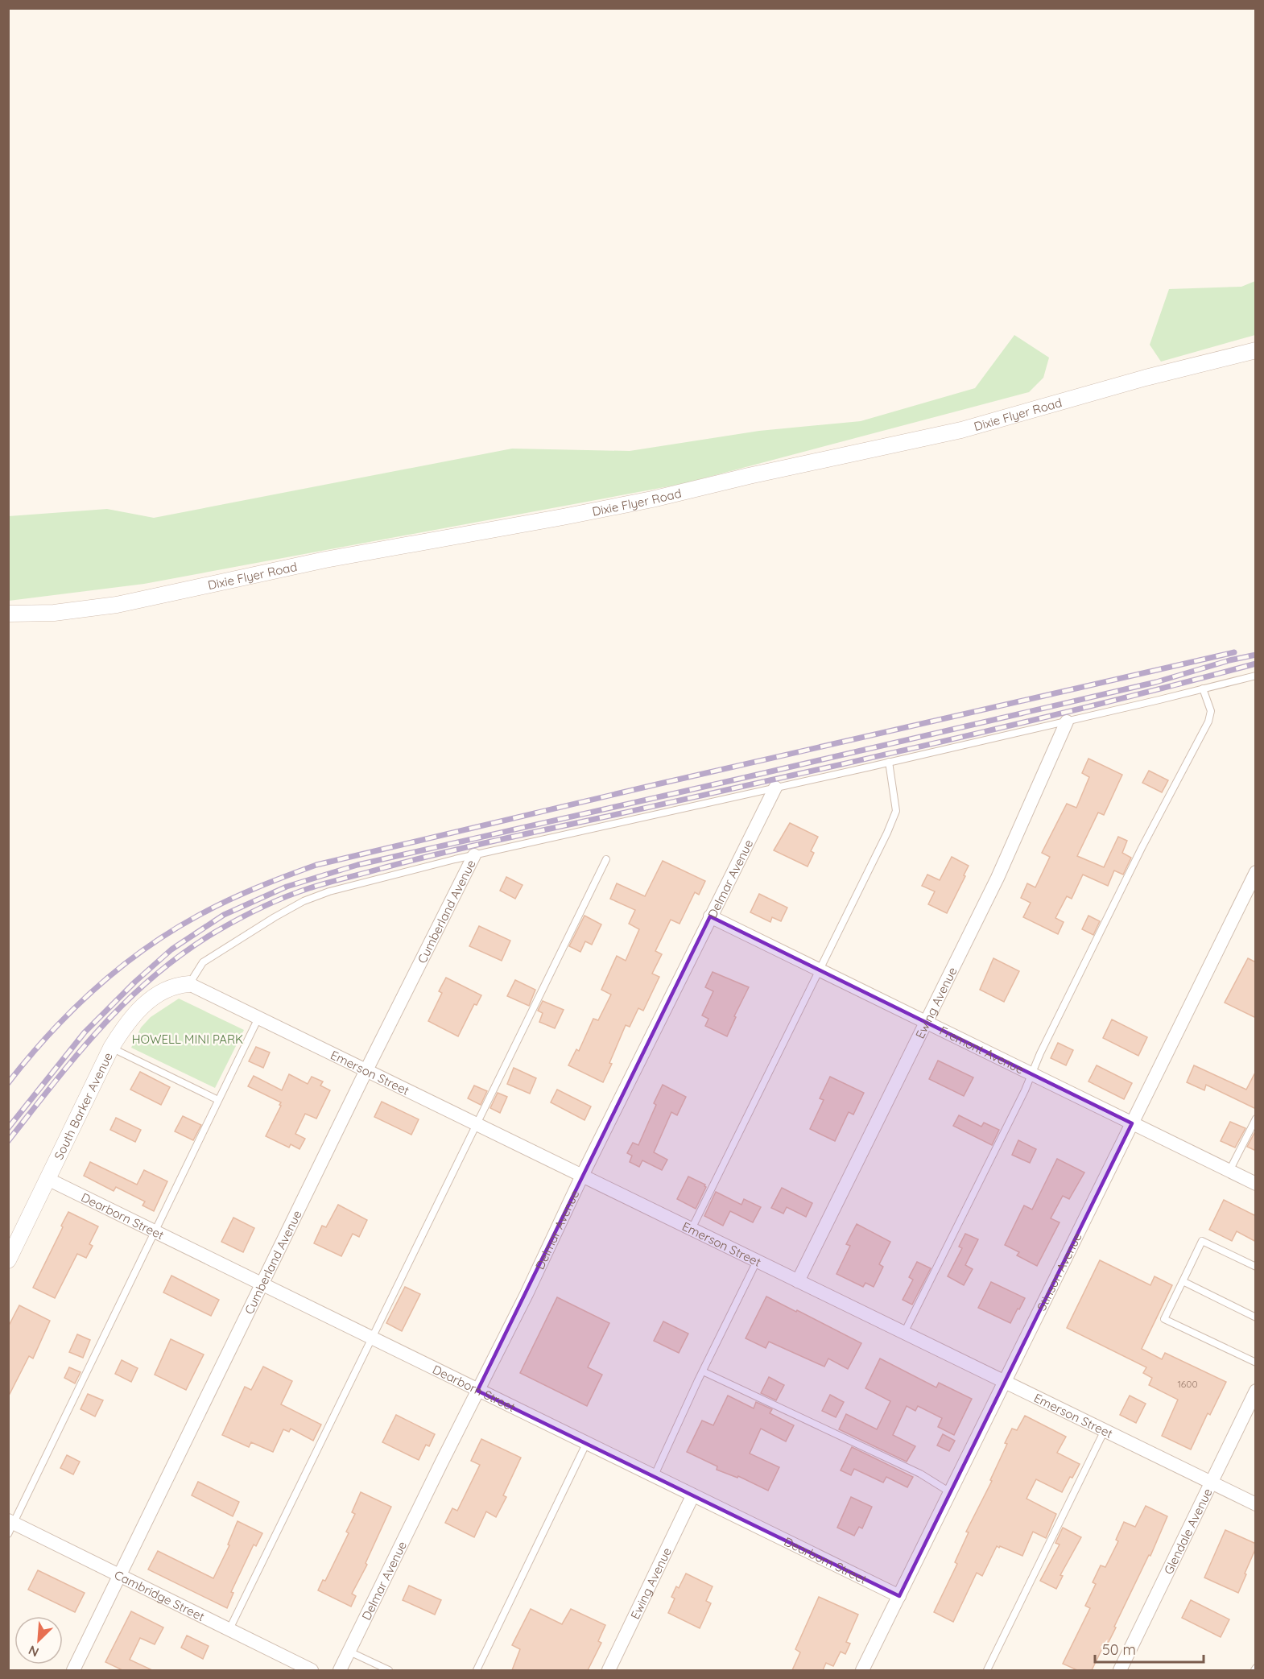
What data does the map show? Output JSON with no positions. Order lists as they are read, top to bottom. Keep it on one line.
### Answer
{"streets":{"street":["Dixie Flyer Road","Delmar Avenue","Cumberland Avenue","Ewing Avenue","Fremont Avenue","Emerson Street","South Barker Avenue","Dearborn Street","Stinson Avenue","Glendale Avenue","Cambridge Street"]},"crossings":[["Delmar Avenue","Fremont Avenue"],["Delmar Avenue","Emerson Street"],["Delmar Avenue","Dearborn Street"],["Cumberland Avenue","Emerson Street"],["Cumberland Avenue","Dearborn Street"],["Cumberland Avenue","Cambridge Street"],["Ewing Avenue","Fremont Avenue"],["Ewing Avenue","Emerson Street"],["Ewing Avenue","Dearborn Street"],["Fremont Avenue","Stinson Avenue"],["Emerson Street","South Barker Avenue"],["Emerson Street","Stinson Avenue"],["Emerson Street","Glendale Avenue"],["South Barker Avenue","Dearborn Street"],["Dearborn Street","Stinson Avenue"]],"parks":["HOWELL MINI PARK"],"house_numbers":["1600"],"scale_bar":"50 m","north":"bottom left"}
